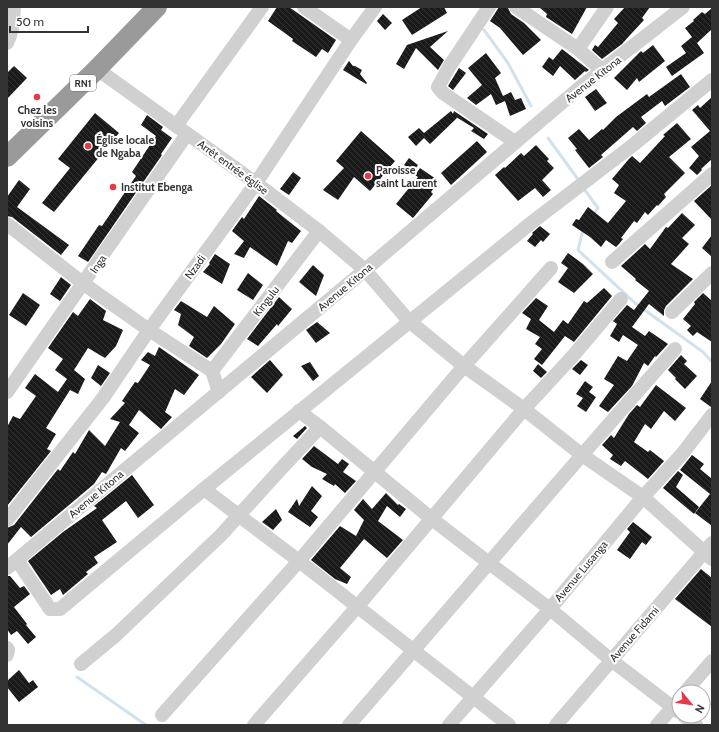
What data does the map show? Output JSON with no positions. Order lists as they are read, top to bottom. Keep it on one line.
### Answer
{"streets":{"highway":["RN1"],"street":["Avenue Kitona","Arrêt entrée église","Inga","Nzadi","Kingulu","Avenue Lusanga","Avenue Fidami"]},"crossings":[["Avenue Kitona","Arrêt entrée église"],["RN1","Arrêt entrée église"],["Arrêt entrée église","Inga"],["Arrêt entrée église","Nzadi"],["Arrêt entrée église","Kingulu"],["Arrêt entrée église","Avenue Lusanga"],["Arrêt entrée église","Avenue Fidami"]],"places":["Chez les voisins","Église locale de Ngaba","Paroisse saint Laurent","Institut Ebenga"],"scale_bar":"50 m","north":"bottom right"}
